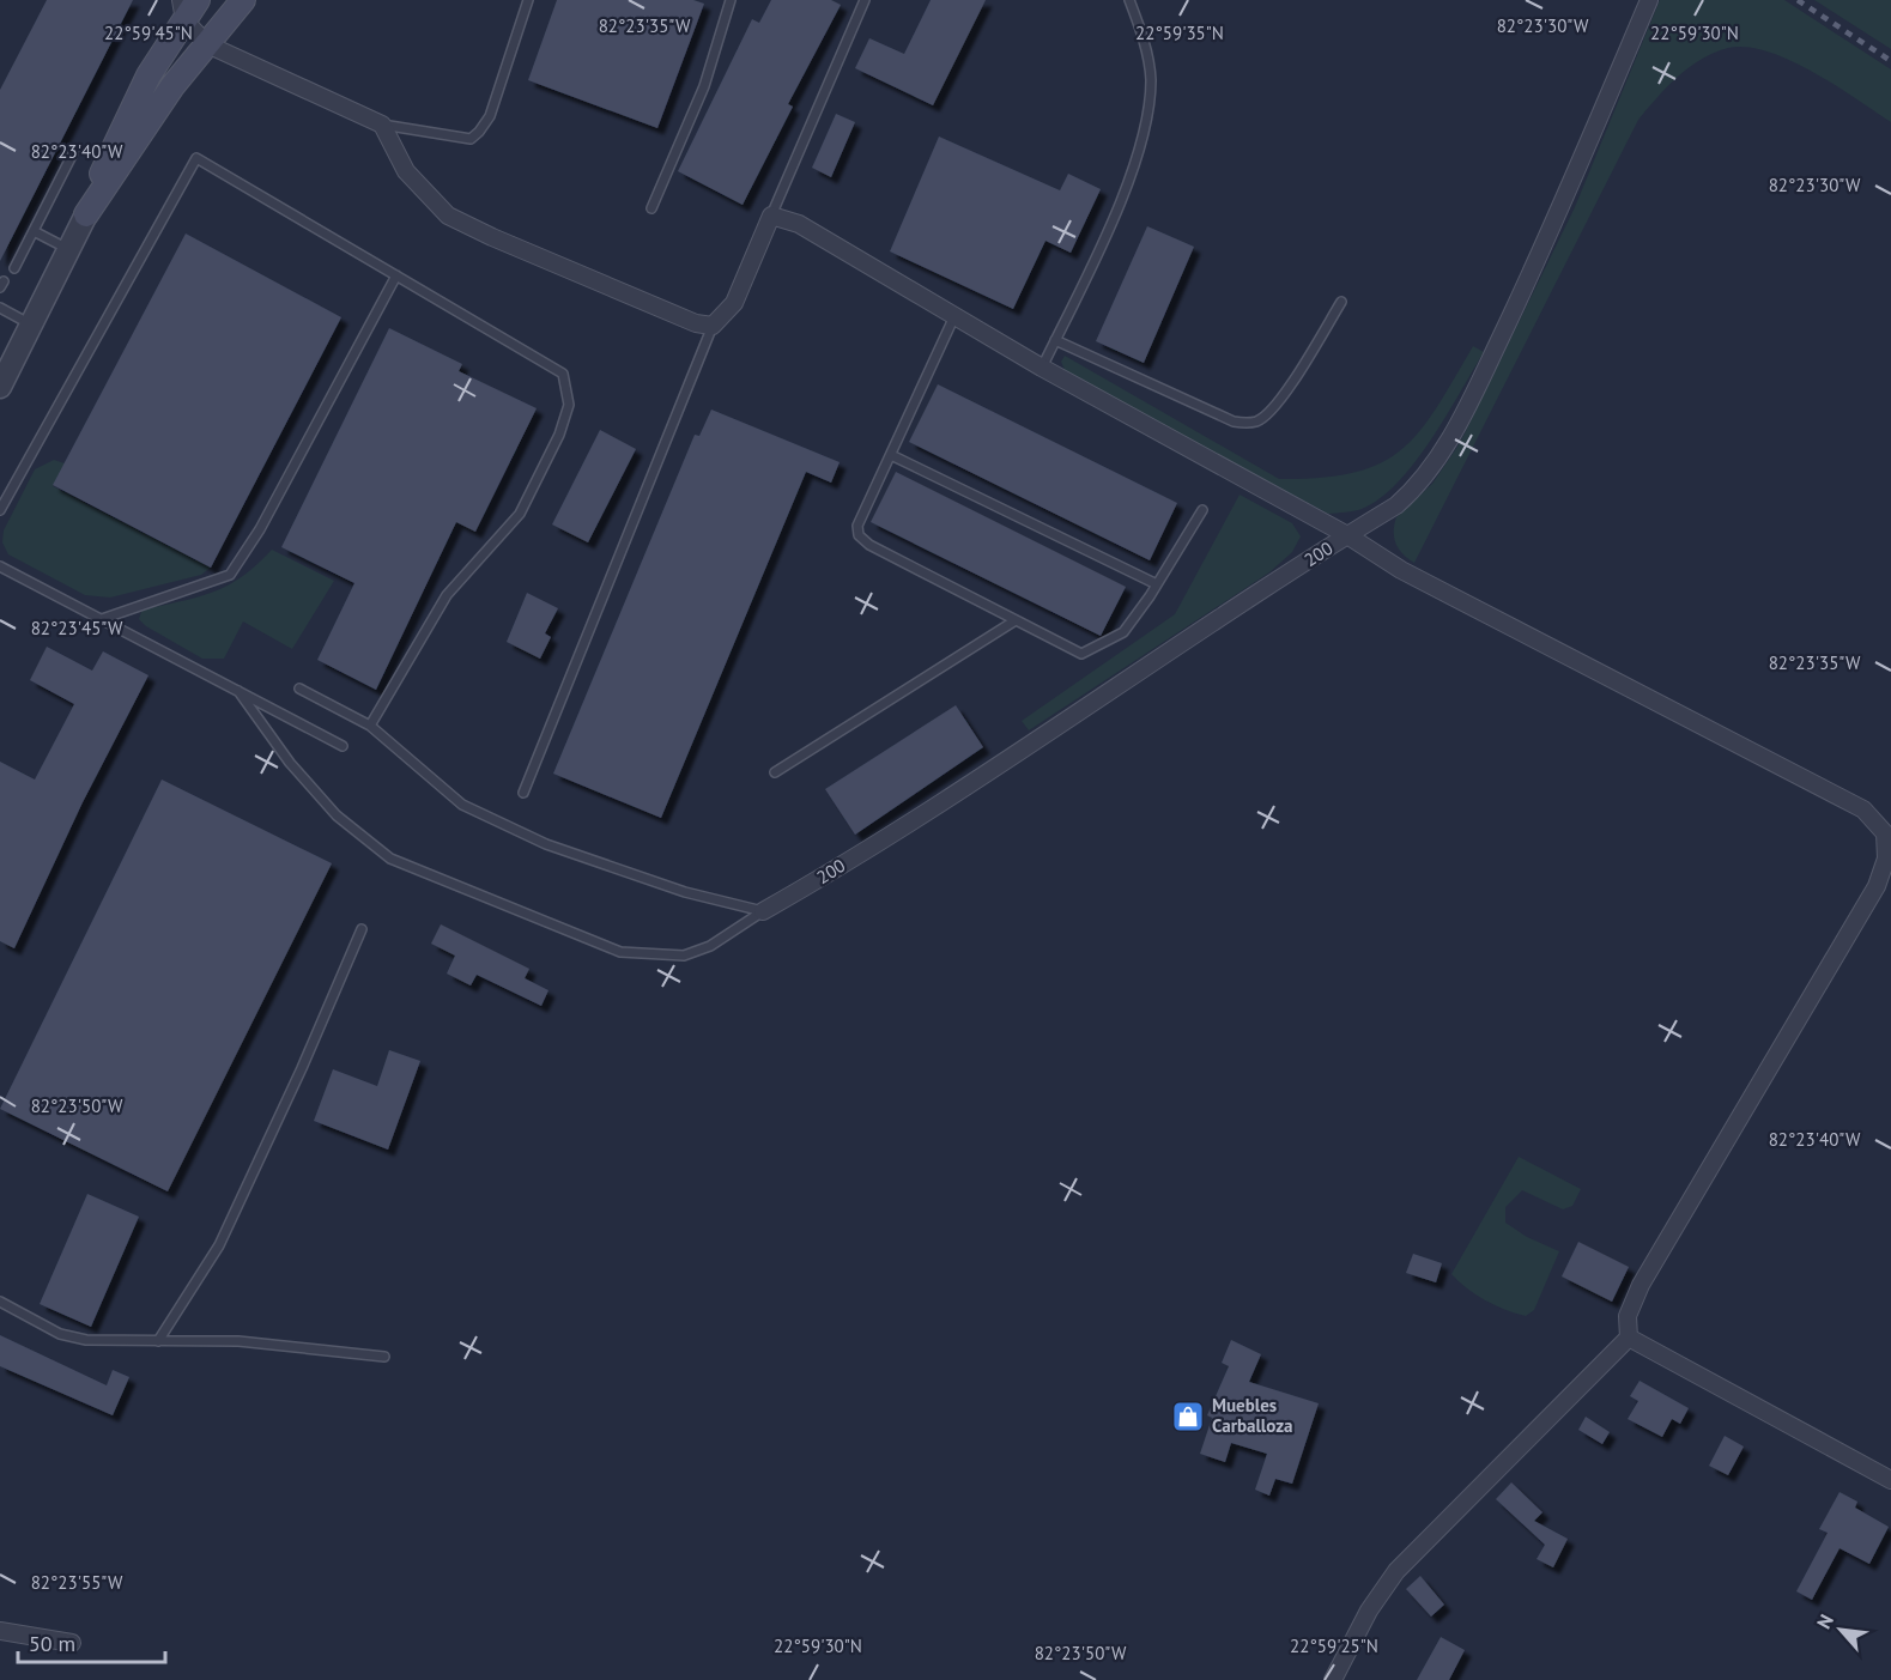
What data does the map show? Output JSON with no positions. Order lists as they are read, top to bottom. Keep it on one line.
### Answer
{"streets":{"street":["200"]},"places":{"shop":["Muebles Carballoza"]},"scale_bar":"50 m","north":"top left","coordinates":["82°23'35\"W","82°23'30\"W","22°59'45\"N","22°59'35\"N","22°59'30\"N","82°23'40\"W","82°23'45\"W","82°23'50\"W","82°23'55\"W","22°59'25\"N"]}
